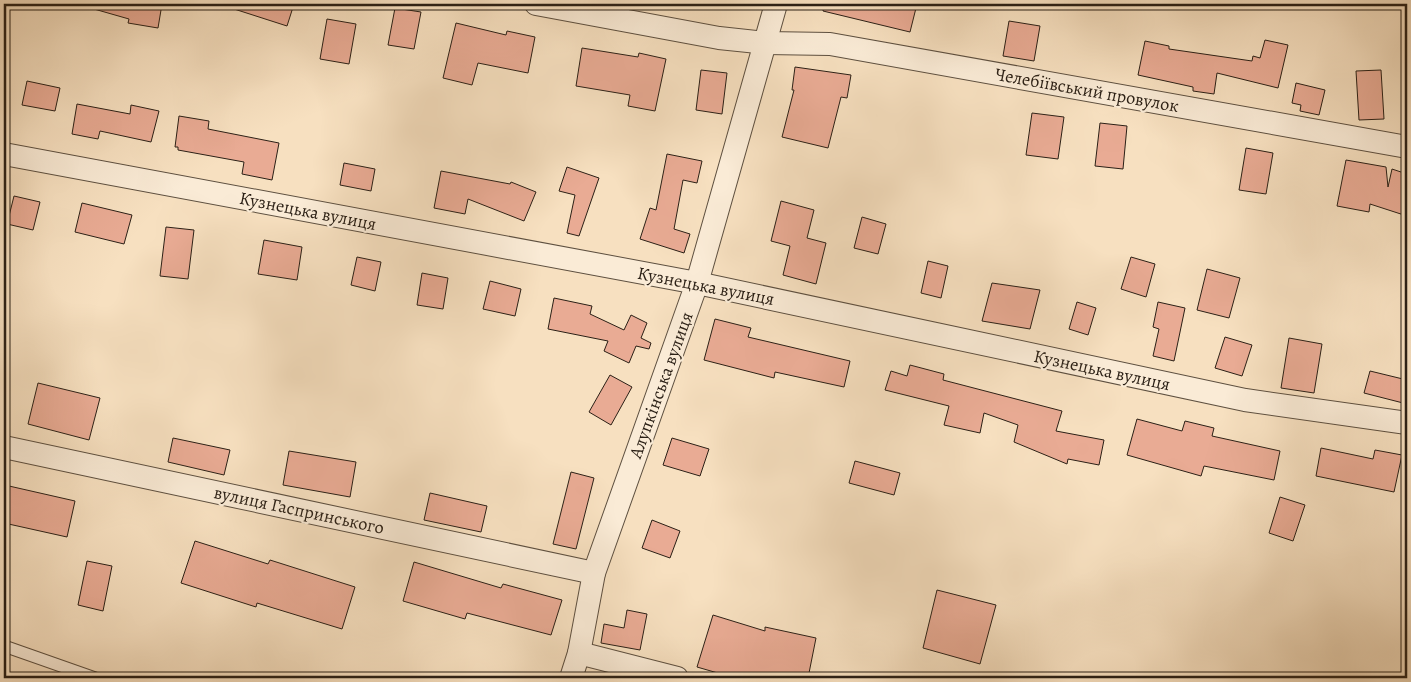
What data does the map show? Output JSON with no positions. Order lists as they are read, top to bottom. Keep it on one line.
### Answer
{"streets":{"street":["Челебіївський провулок","Кузнецька вулиця","Алупкінська вулиця","вулиця Гаспринського"]},"crossings":[["Челебіївський провулок","Алупкінська вулиця"],["Кузнецька вулиця","Алупкінська вулиця"],["Алупкінська вулиця","вулиця Гаспринського"]]}
